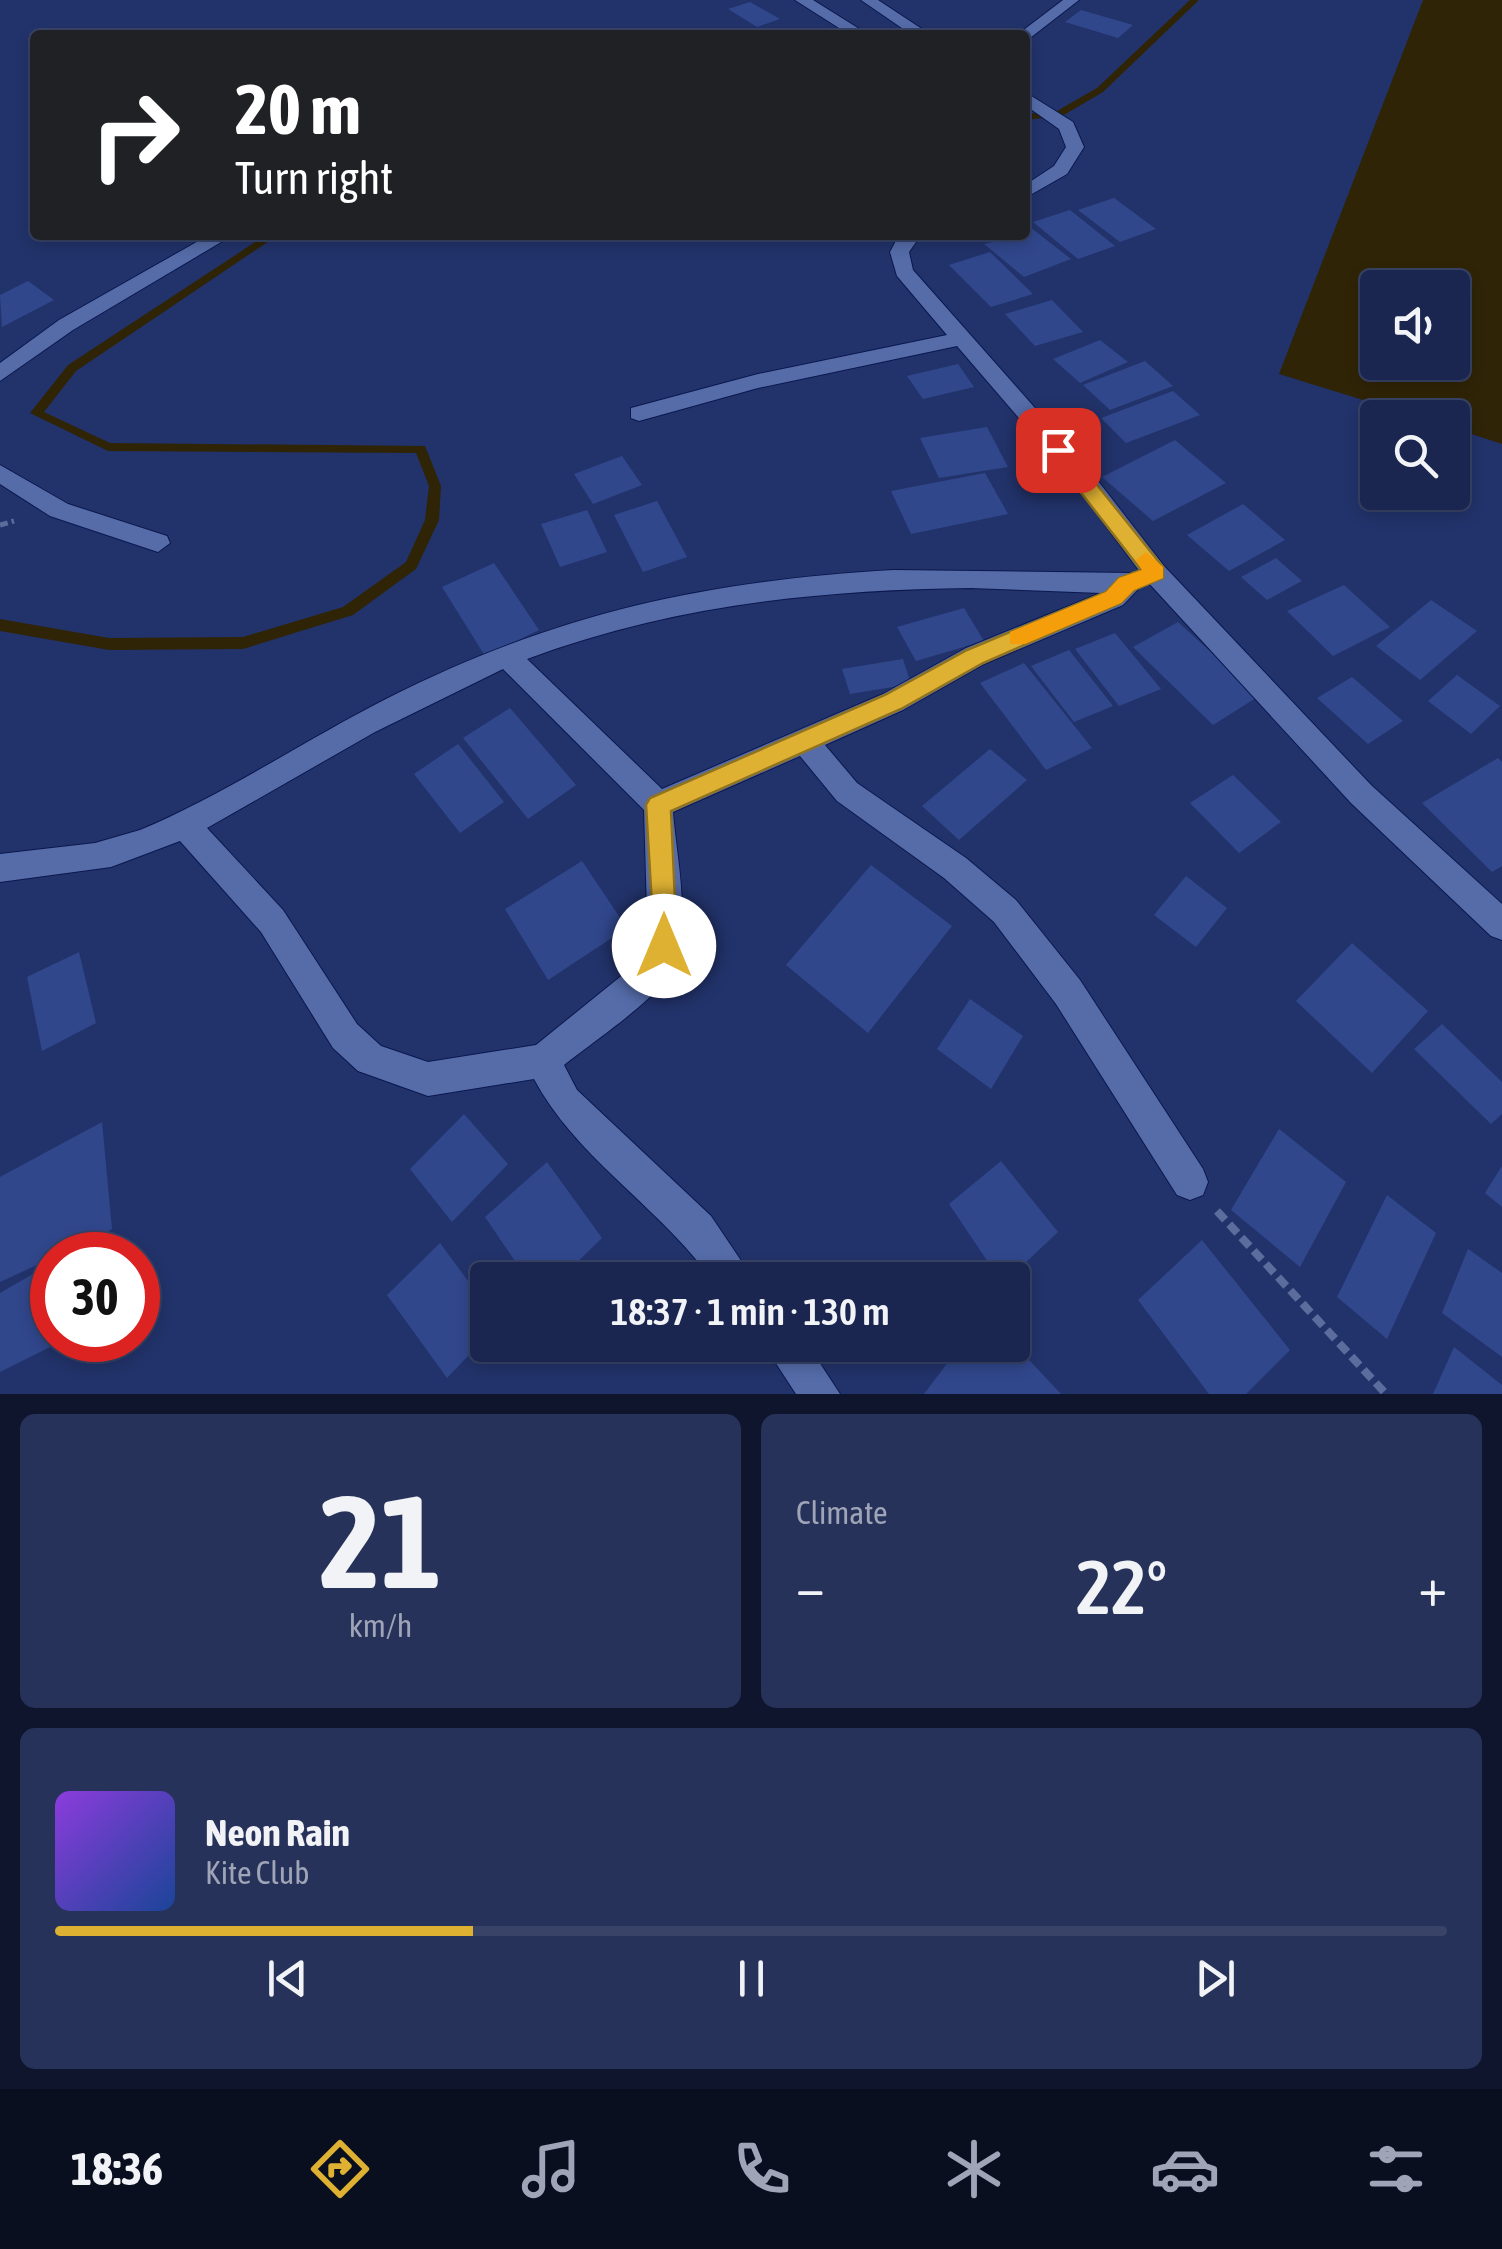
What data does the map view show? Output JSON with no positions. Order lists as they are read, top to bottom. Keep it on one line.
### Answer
{"page":{"turn":["20 m","Turn right"],"limit":"30","trip":"18:37 · 1 min · 130 m","tile":[["21","km/h"],"Climate"],"heat":["−","22°","+"],"song":["Neon Rain","Kite Club"],"tabs":"18:36"}}
